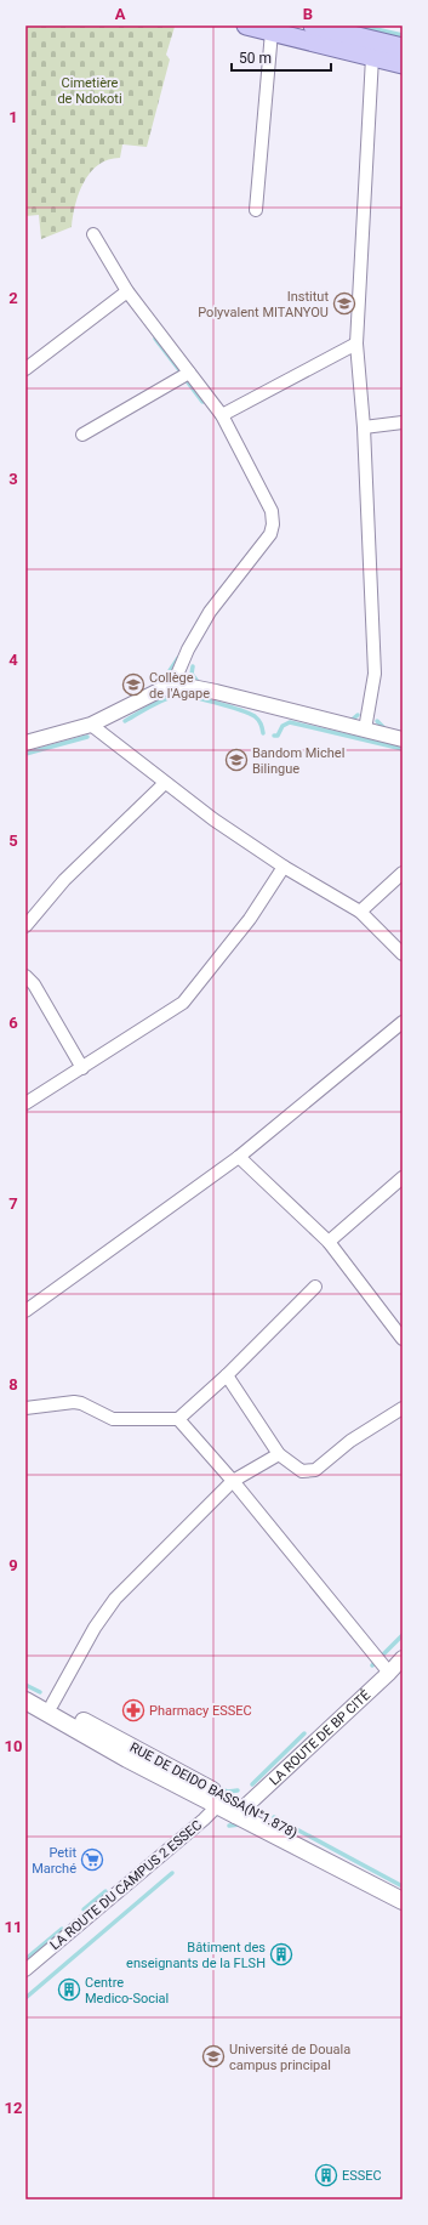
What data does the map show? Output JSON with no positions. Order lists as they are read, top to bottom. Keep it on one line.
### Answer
{"streets":{"main road":["RUE DE DEIDO BASSA(N°1.878)"],"street":["LA ROUTE DE BP CITÉ","LA ROUTE DU CAMPUS 2 ESSEC"]},"crossings":[["LA ROUTE DE BP CITÉ","RUE DE DEIDO BASSA(N°1.878)"],["RUE DE DEIDO BASSA(N°1.878)","LA ROUTE DU CAMPUS 2 ESSEC"]],"parks":["Cimetière de Ndokoti"],"places":{"school or university":["Institut Polyvalent MITANYOU","Collège de l'Agape","Bandom Michel Bilingue","Université de Douala campus principal"],"pharmacy":["Pharmacy ESSEC"],"supermarket":["Petit Marché"],"building":["Bâtiment des enseignants de la FLSH","Centre Medico-Social","ESSEC"]},"scale_bar":"50 m","grid":{"columns":["A","B"],"rows":["1","2","3","4","5","6","7","8","9","10","11","12"]}}
